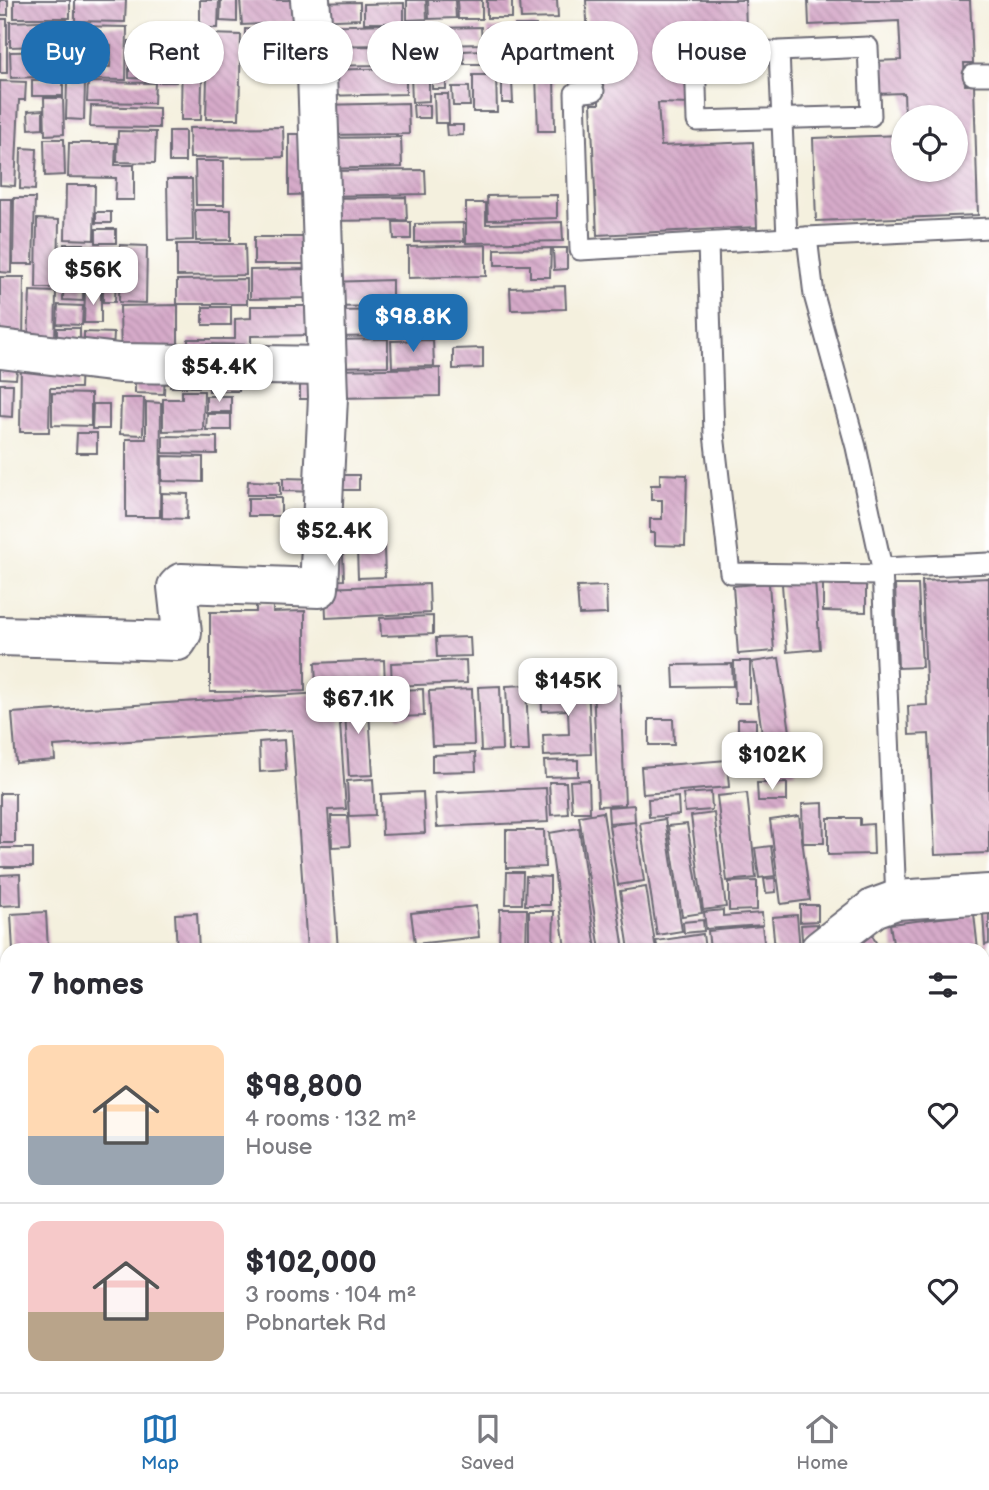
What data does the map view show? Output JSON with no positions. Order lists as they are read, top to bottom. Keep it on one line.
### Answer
{"page":{"chip":["Buy","Rent","Filters","New","Apartment","House"],"price":["$56K","$98.8K","$54.4K","$52.4K","$145K","$67.1K","$102K"],"heading":"7 homes","list":[{"name":"$98,800","note":"4 rooms · 132 m² · House"},{"name":"$102,000","note":"3 rooms · 104 m² · Pobnartek Rd"}],"tabs":["Map","Saved","Home"]}}
